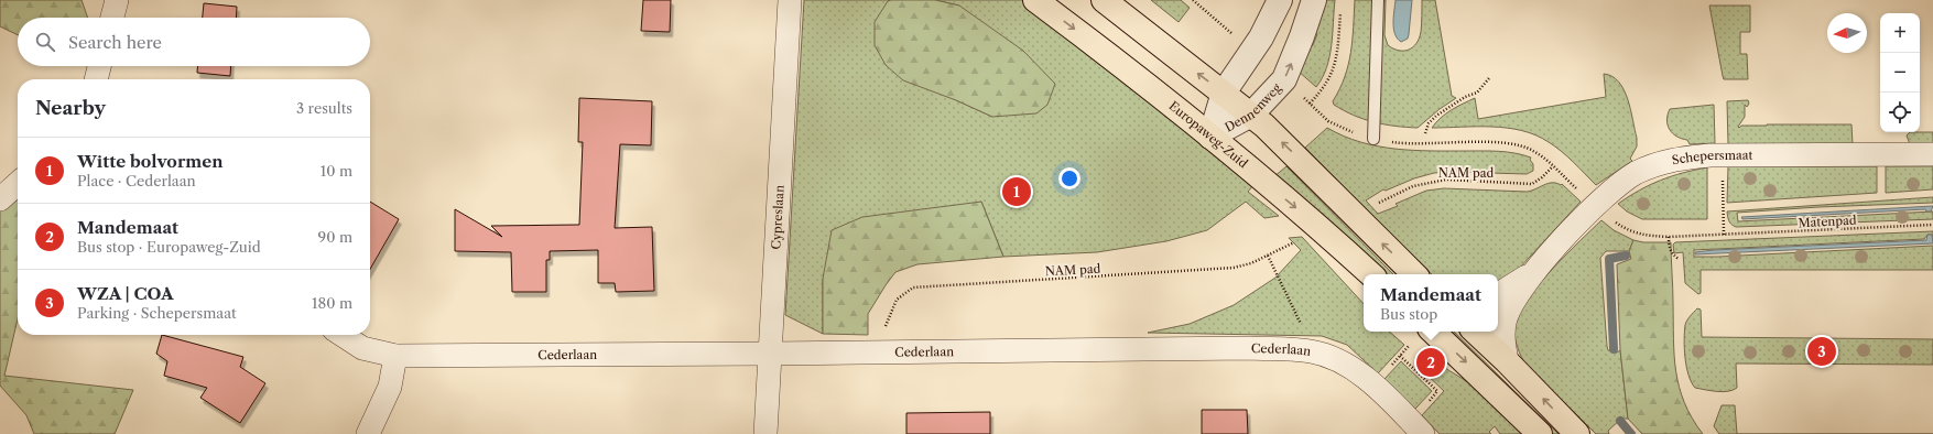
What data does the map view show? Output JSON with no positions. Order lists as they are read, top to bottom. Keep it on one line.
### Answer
{"streets":{"main road":["Europaweg-Zuid"],"street":["Dennenweg","Schepersmaat","Cypreslaan","Cederlaan"],"path":["NAM pad","Matenpad"]},"crossings":[["Dennenweg","Europaweg-Zuid"],["Schepersmaat","Matenpad"],["NAM pad","Matenpad"],["NAM pad","Cederlaan"],["Cypreslaan","Cederlaan"]],"north":"left","page":{"map_buttons":["+","−"],"search":"Search here","heading":["Nearby","3 results"],"list":[{"mark":"1","name":"Witte bolvormen","note":"Place · Cederlaan","value":"10 m"},{"mark":"2","name":"Mandemaat","note":"Bus stop · Europaweg-Zuid","value":"90 m"},{"mark":"3","name":"WZA | COA","note":"Parking · Schepersmaat","value":"180 m"}],"pins":["1","3","2"],"popup":["Mandemaat","Bus stop"]}}
